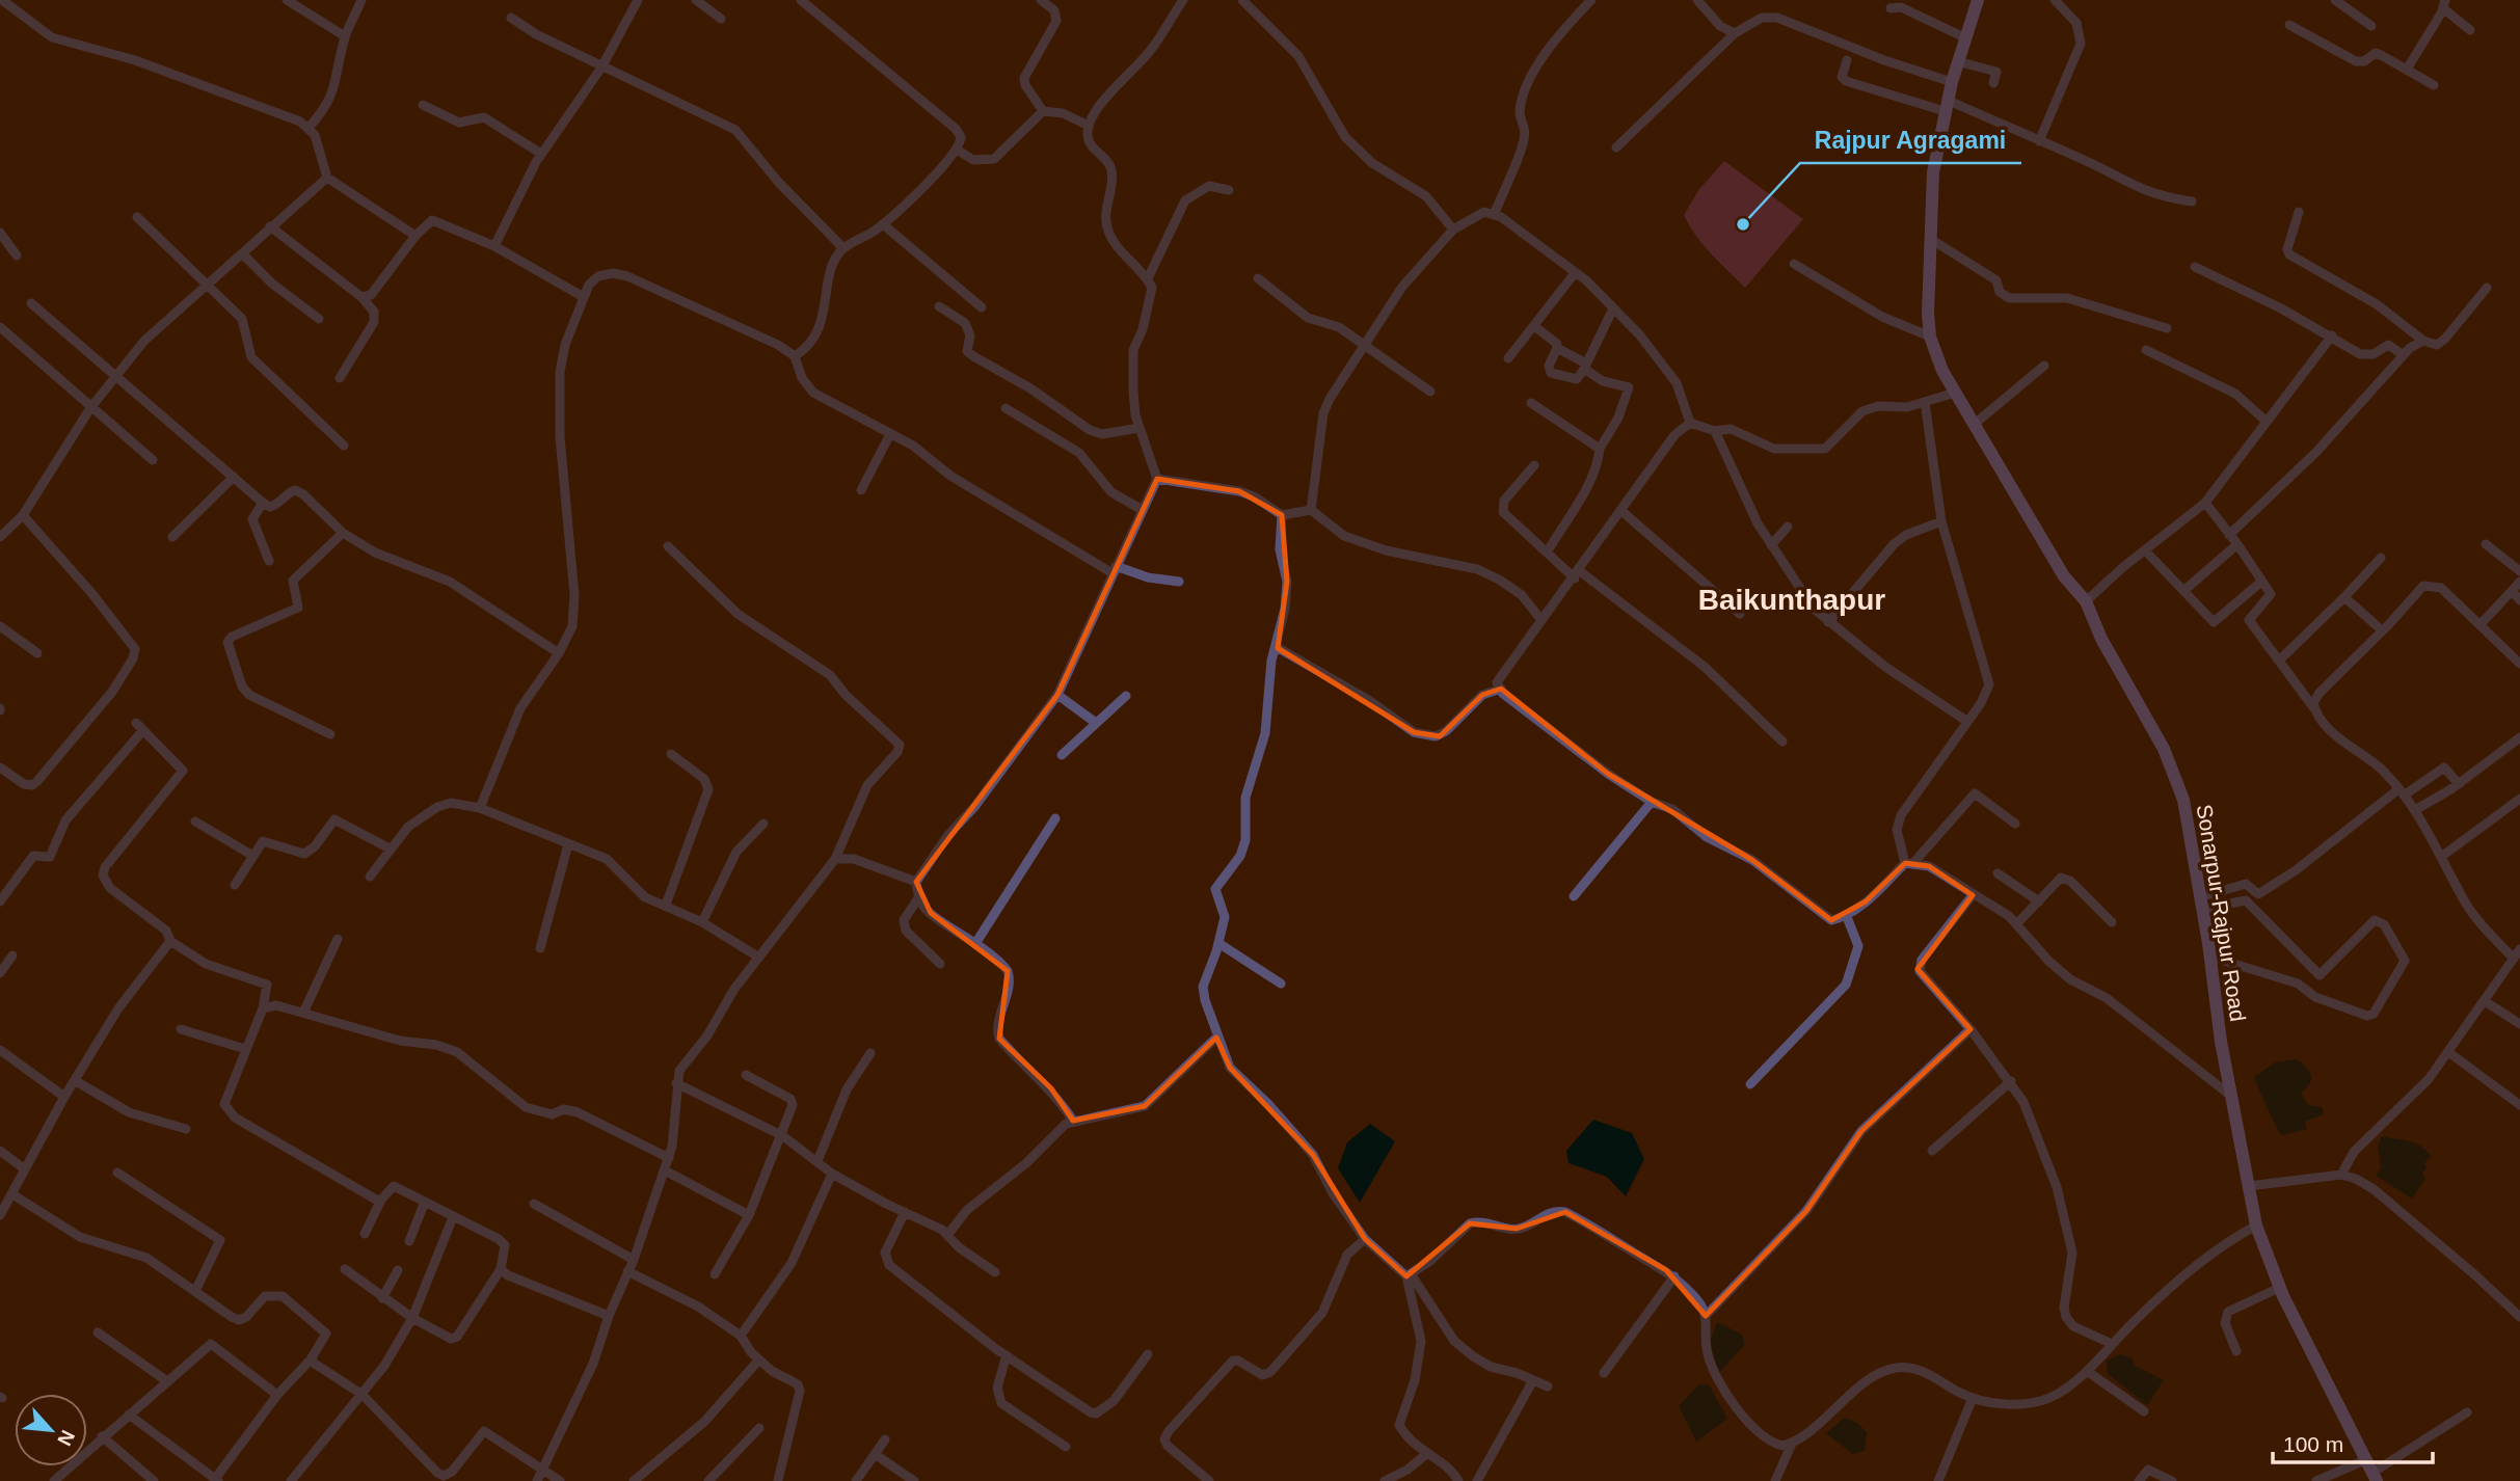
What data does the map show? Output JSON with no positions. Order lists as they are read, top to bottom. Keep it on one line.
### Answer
{"streets":{"main road":["Sonarpur-Rajpur Road"]},"districts":["Baikunthapur"],"places":["Rajpur Agragami"],"scale_bar":"100 m","north":"bottom right"}
